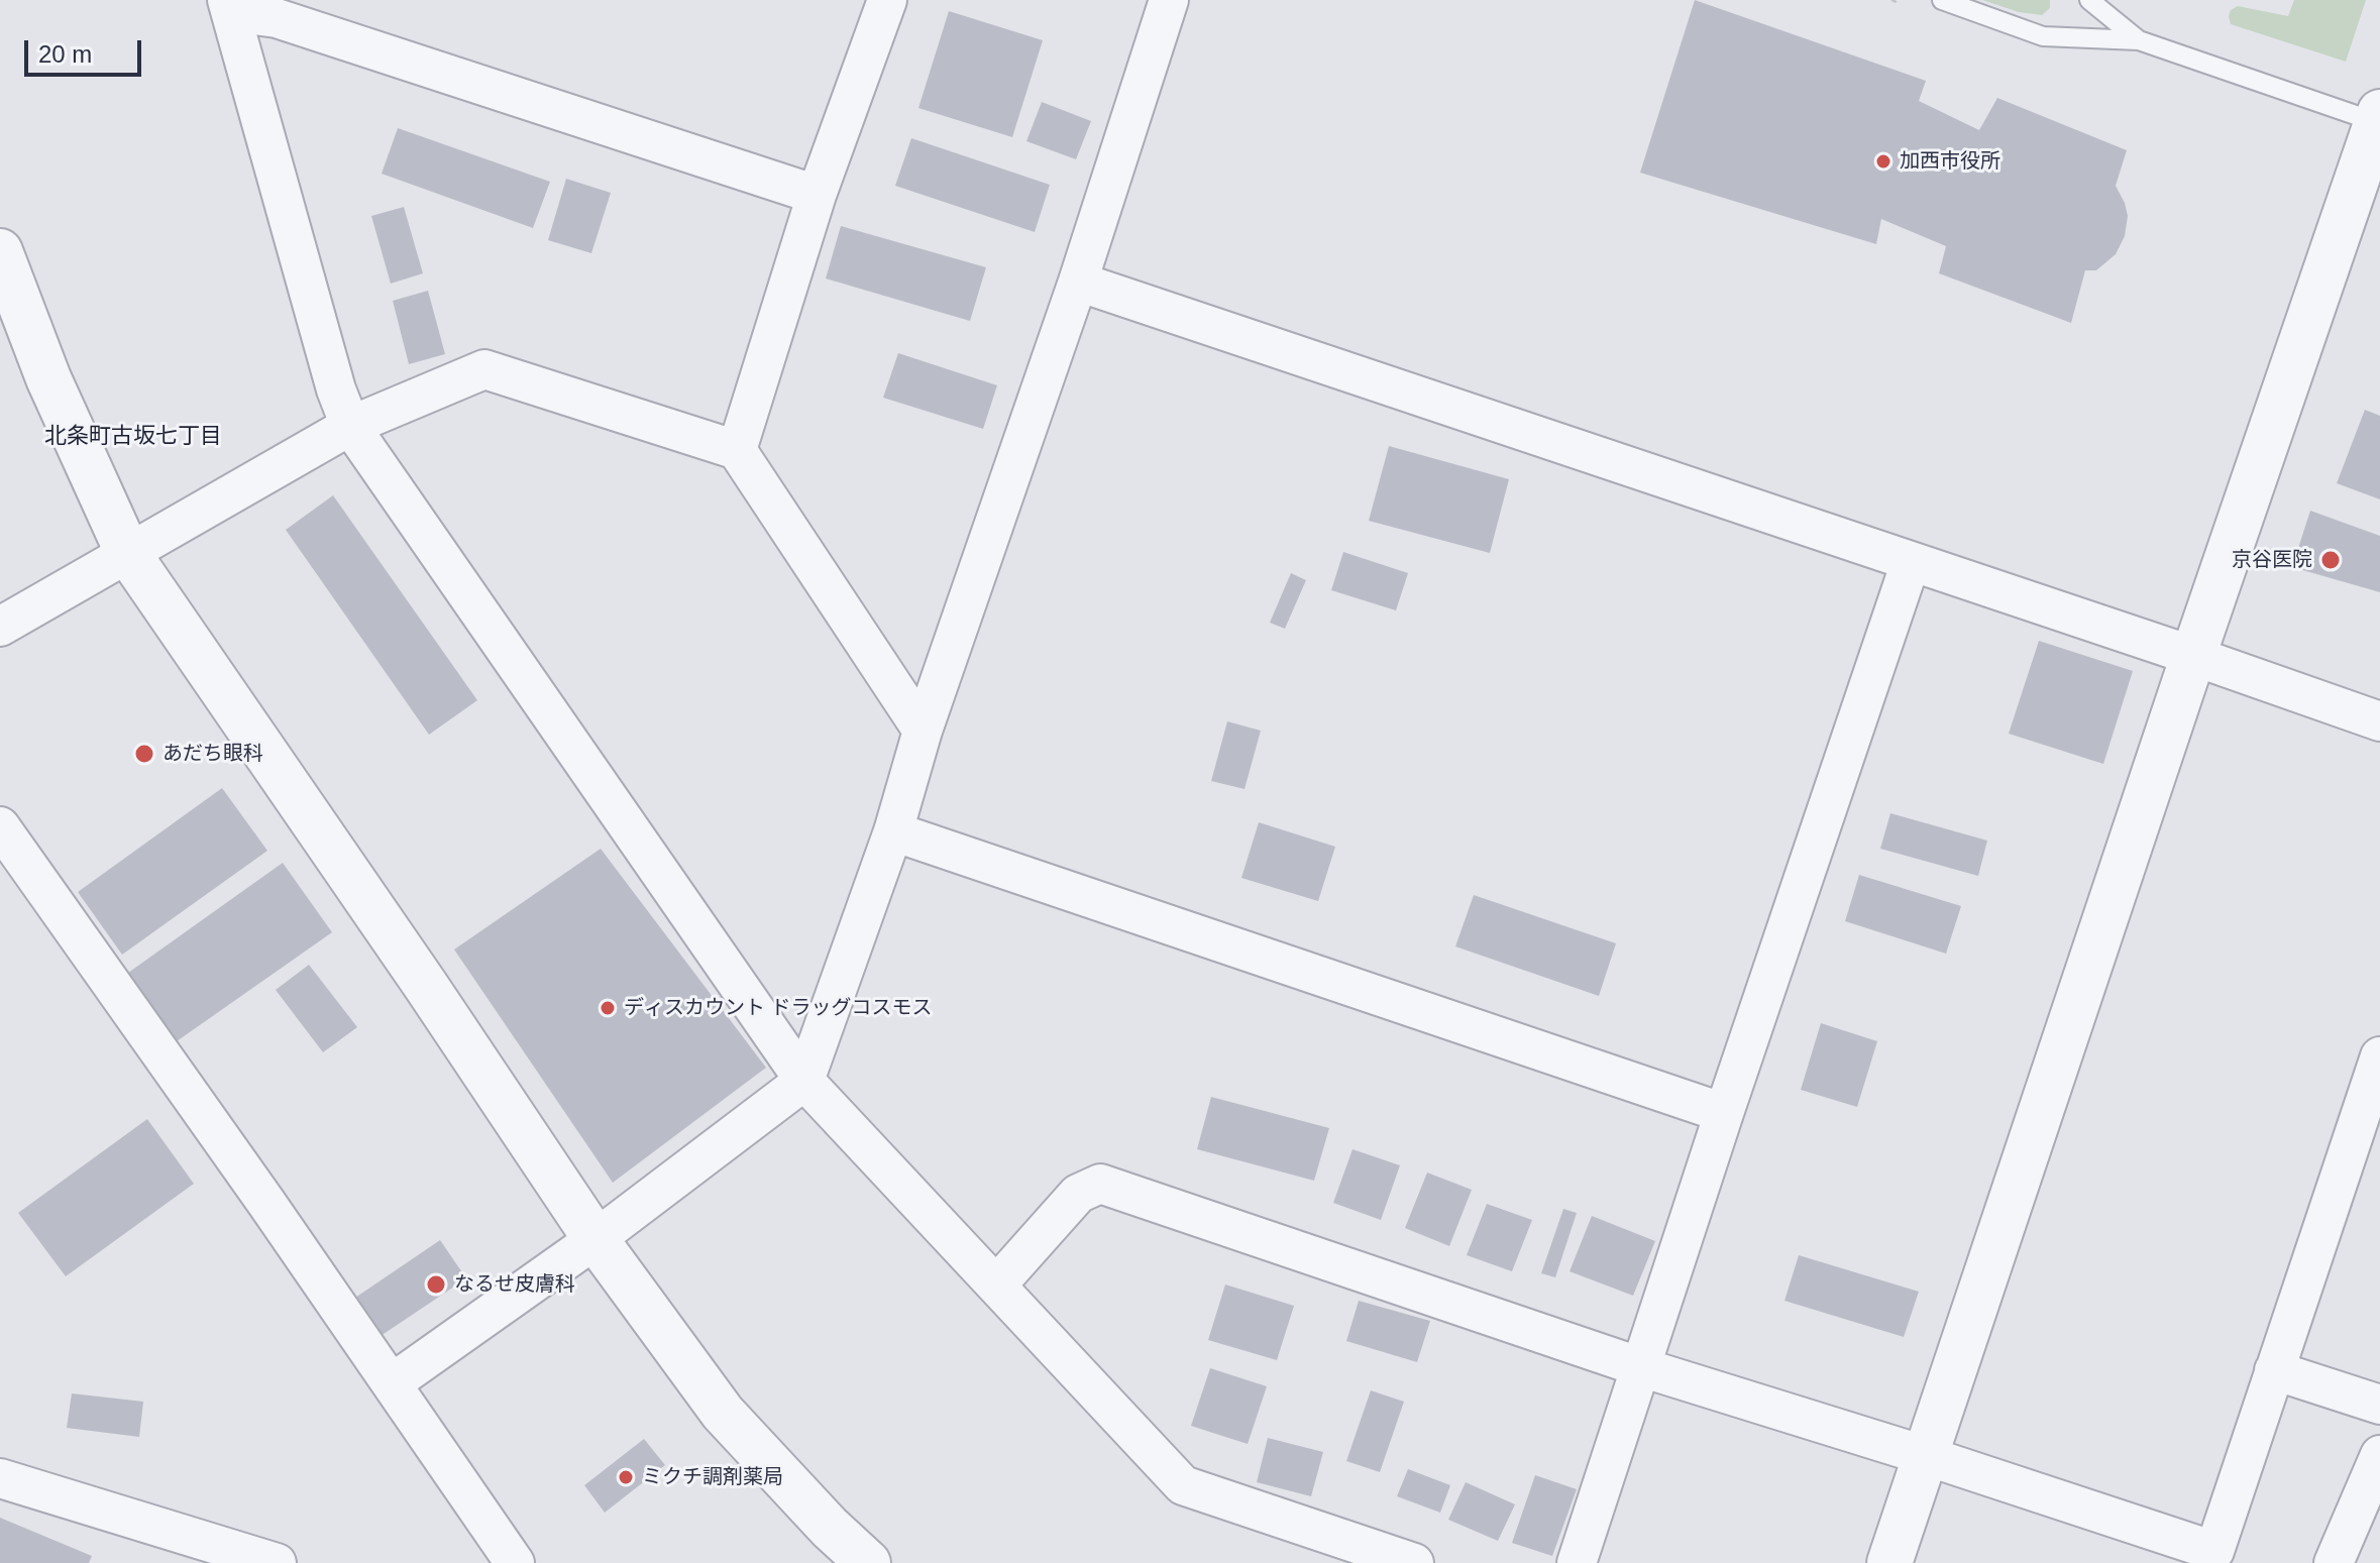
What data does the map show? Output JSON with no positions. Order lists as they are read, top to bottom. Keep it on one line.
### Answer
{"districts":["北条町古坂七丁目"],"places":["加西市役所","京谷医院","あだち眼科","ディスカウント ドラッグコスモス","なるせ皮膚科","ミクチ調剤薬局"],"scale_bar":"20 m"}
